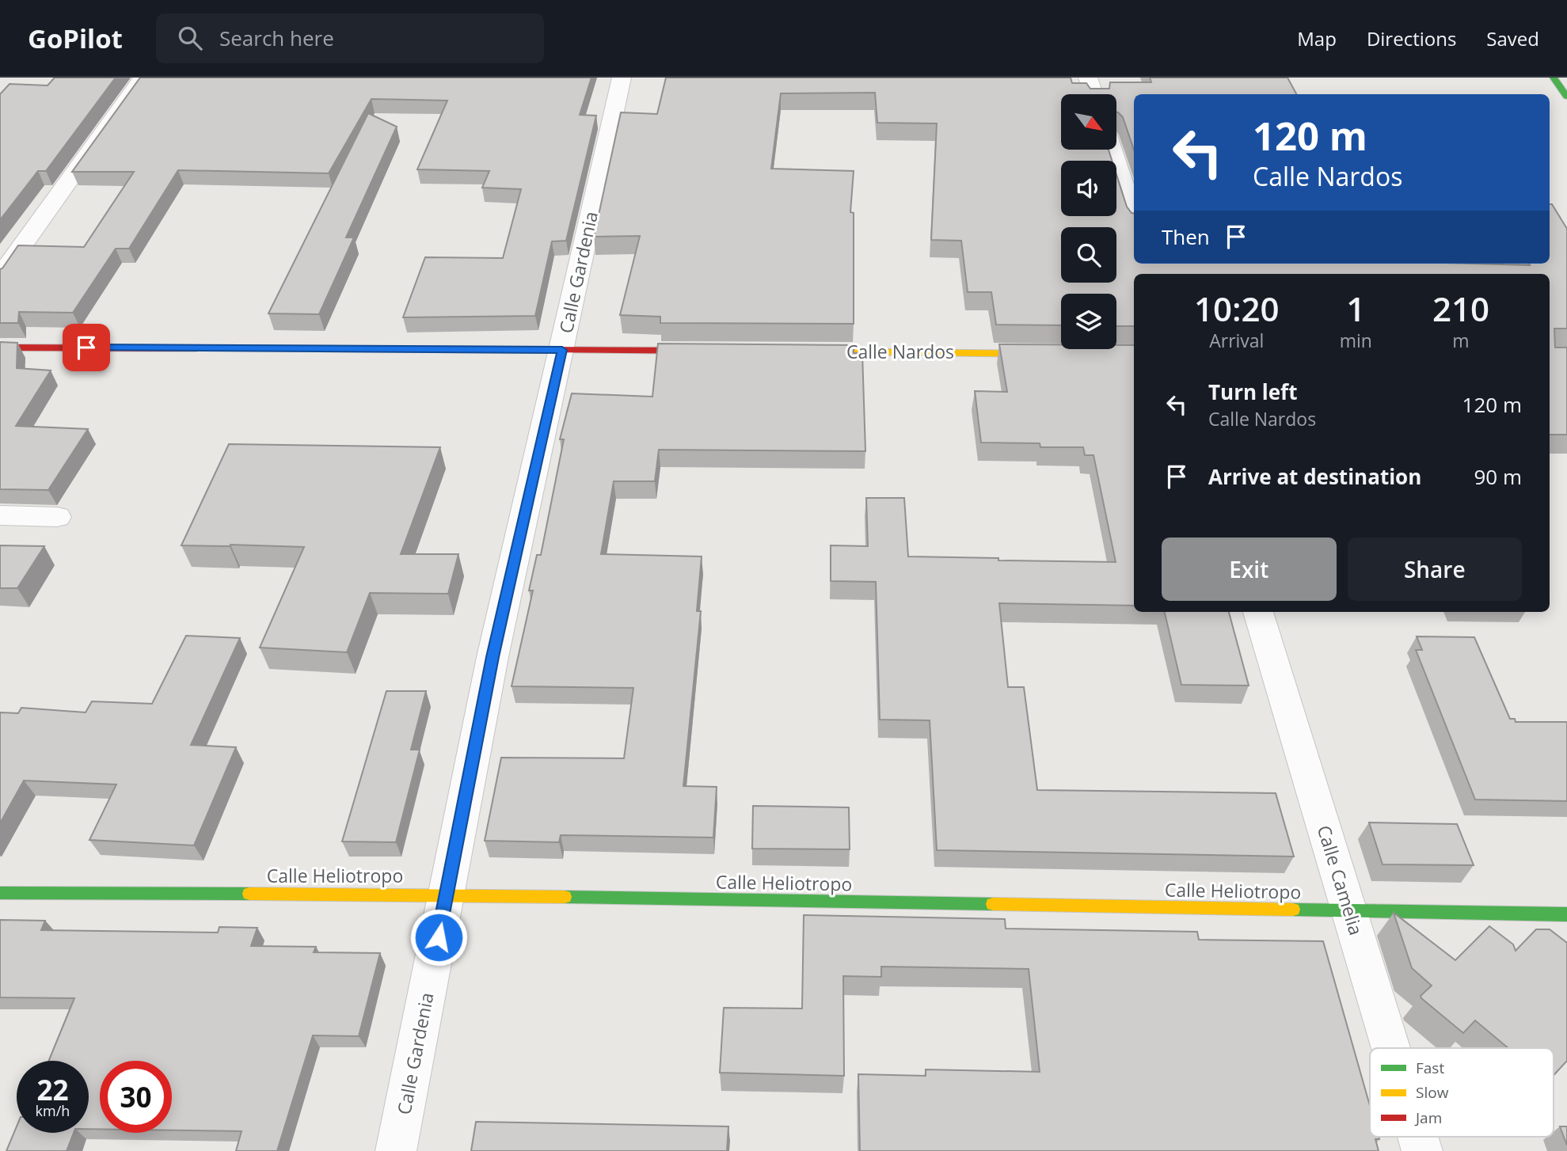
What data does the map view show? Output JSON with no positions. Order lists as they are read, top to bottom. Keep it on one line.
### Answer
{"streets":{"street":["Calle Gardenia","Calle Nardos","Calle Heliotropo","Calle Camelia"]},"crossings":[["Calle Gardenia","Calle Heliotropo"],["Calle Heliotropo","Calle Camelia"]],"legend":["Fast","Slow","Jam"],"north":"bottom right","page":{"header":"GoPilot","search":"Search here","nav":["Map","Directions","Saved"],"turn":["120 m","Calle Nardos"],"then":"Then","eta":["10:20","Arrival","1","min","210","m"],"list":[{"name":"Turn left","note":"Calle Nardos","value":"120 m"},{"name":"Arrive at destination","value":"90 m"}],"buttons":["Exit","Share"],"speed":"22 km/h","limit":"30"}}
